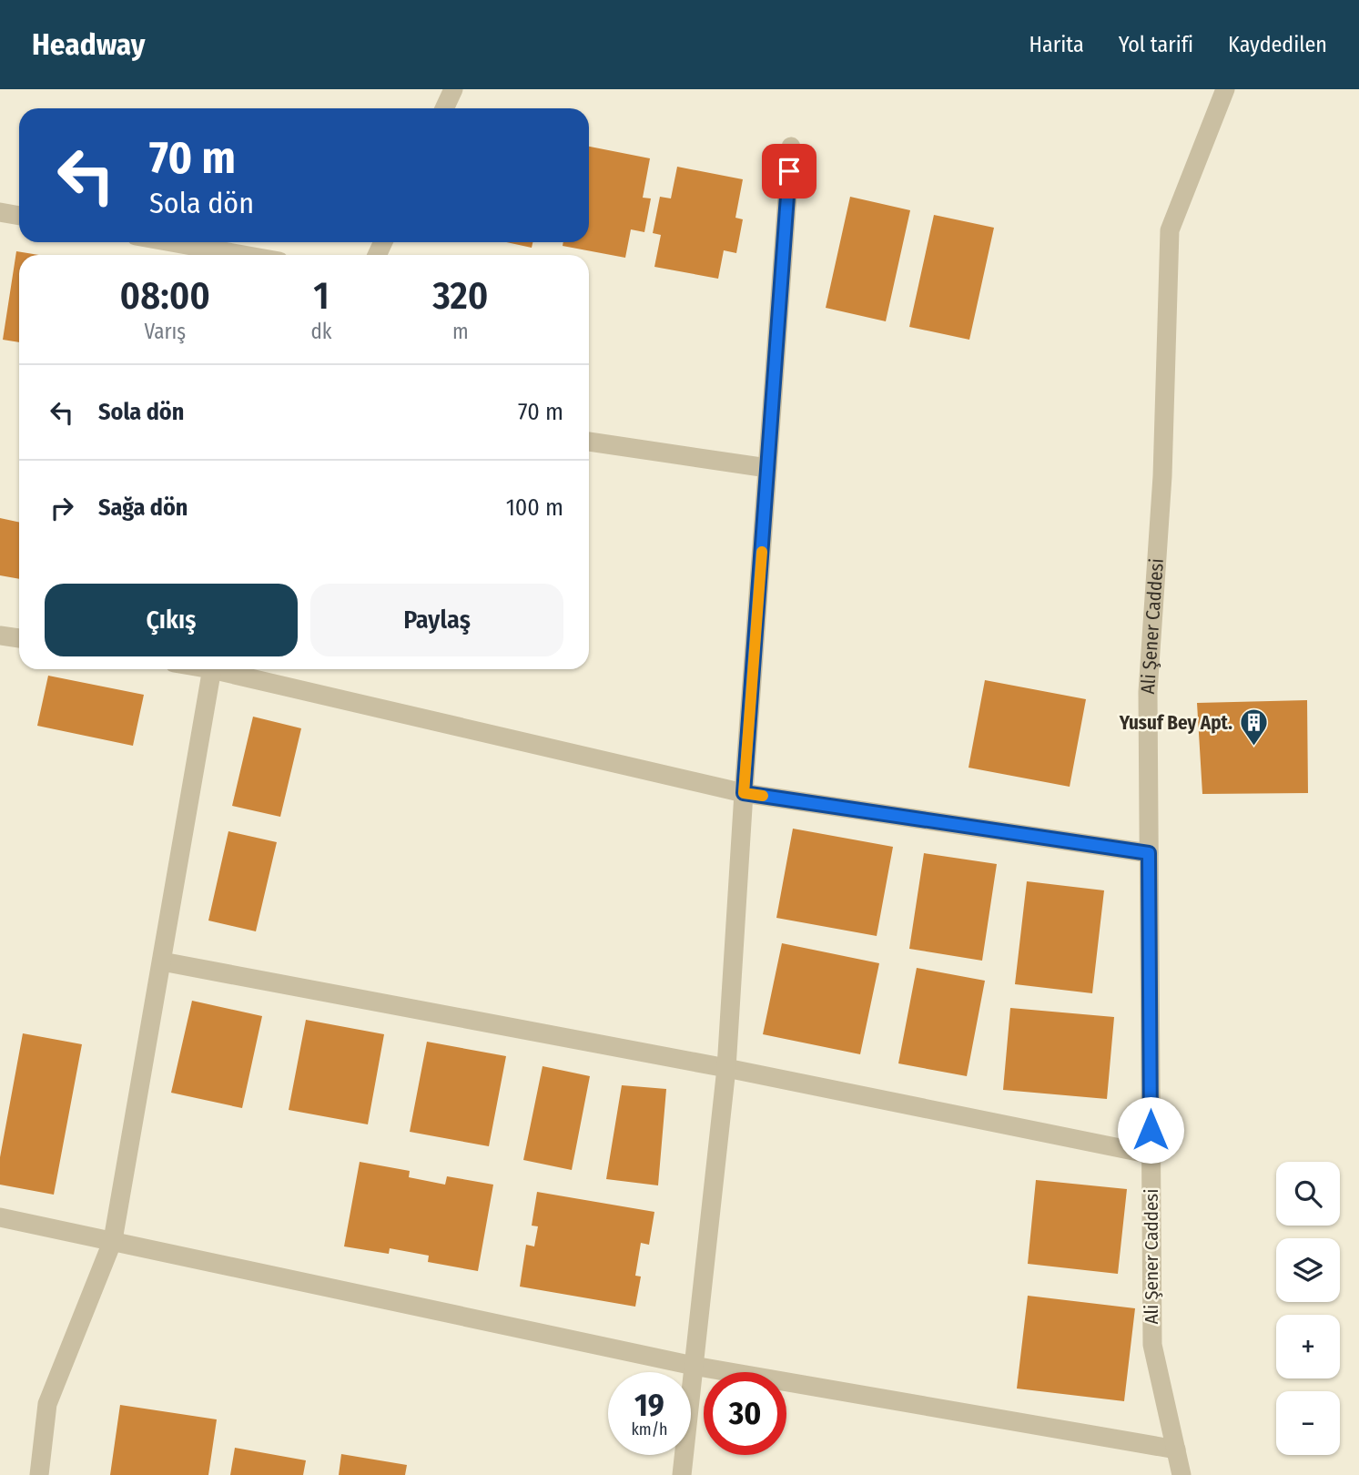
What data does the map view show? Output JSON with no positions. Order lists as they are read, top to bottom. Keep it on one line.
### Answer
{"streets":{"street":["Ali Şener Caddesi"]},"places":{"building":["Yusuf Bey Apt."]},"page":{"header":"Headway","nav":["Harita","Yol tarifi","Kaydedilen"],"turn":["70 m","Sola dön"],"eta":["08:00","Varış","1","dk","320","m"],"list":[{"name":"Sola dön","value":"70 m"},{"name":"Sağa dön","value":"100 m"}],"buttons":["Çıkış","Paylaş"],"map_buttons":["+","−"],"speed":"19 km/h","limit":"30"}}
